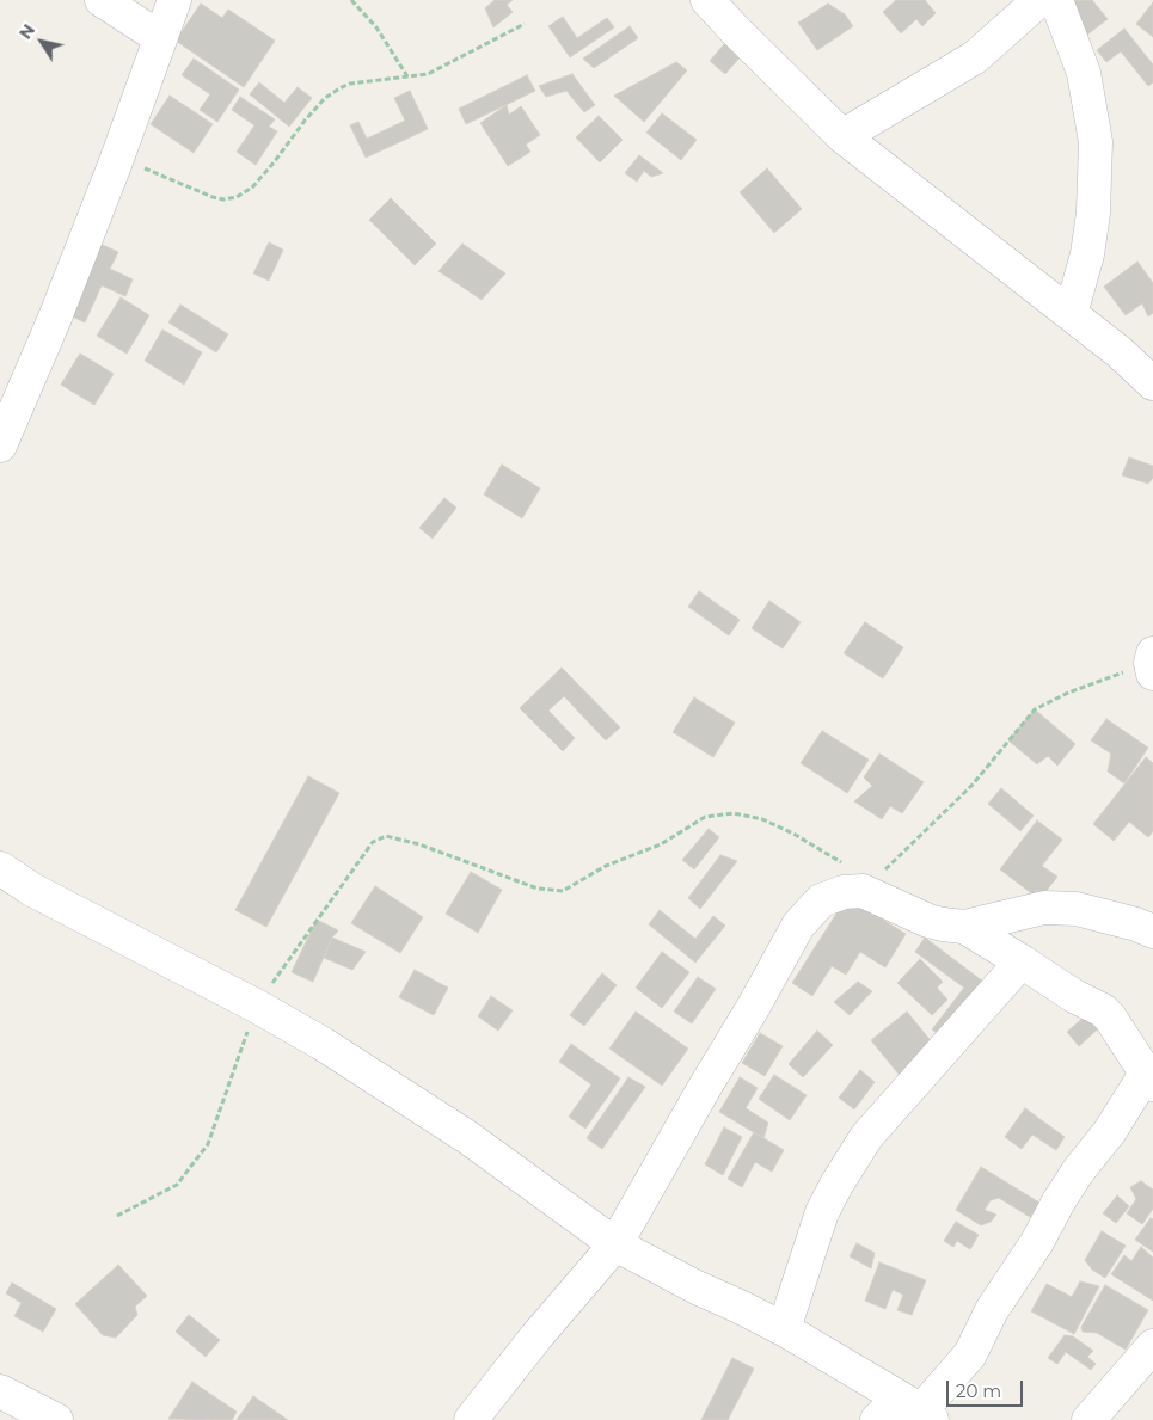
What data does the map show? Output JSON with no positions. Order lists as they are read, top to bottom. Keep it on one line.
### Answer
{"scale_bar":"20 m","north":"top left"}
